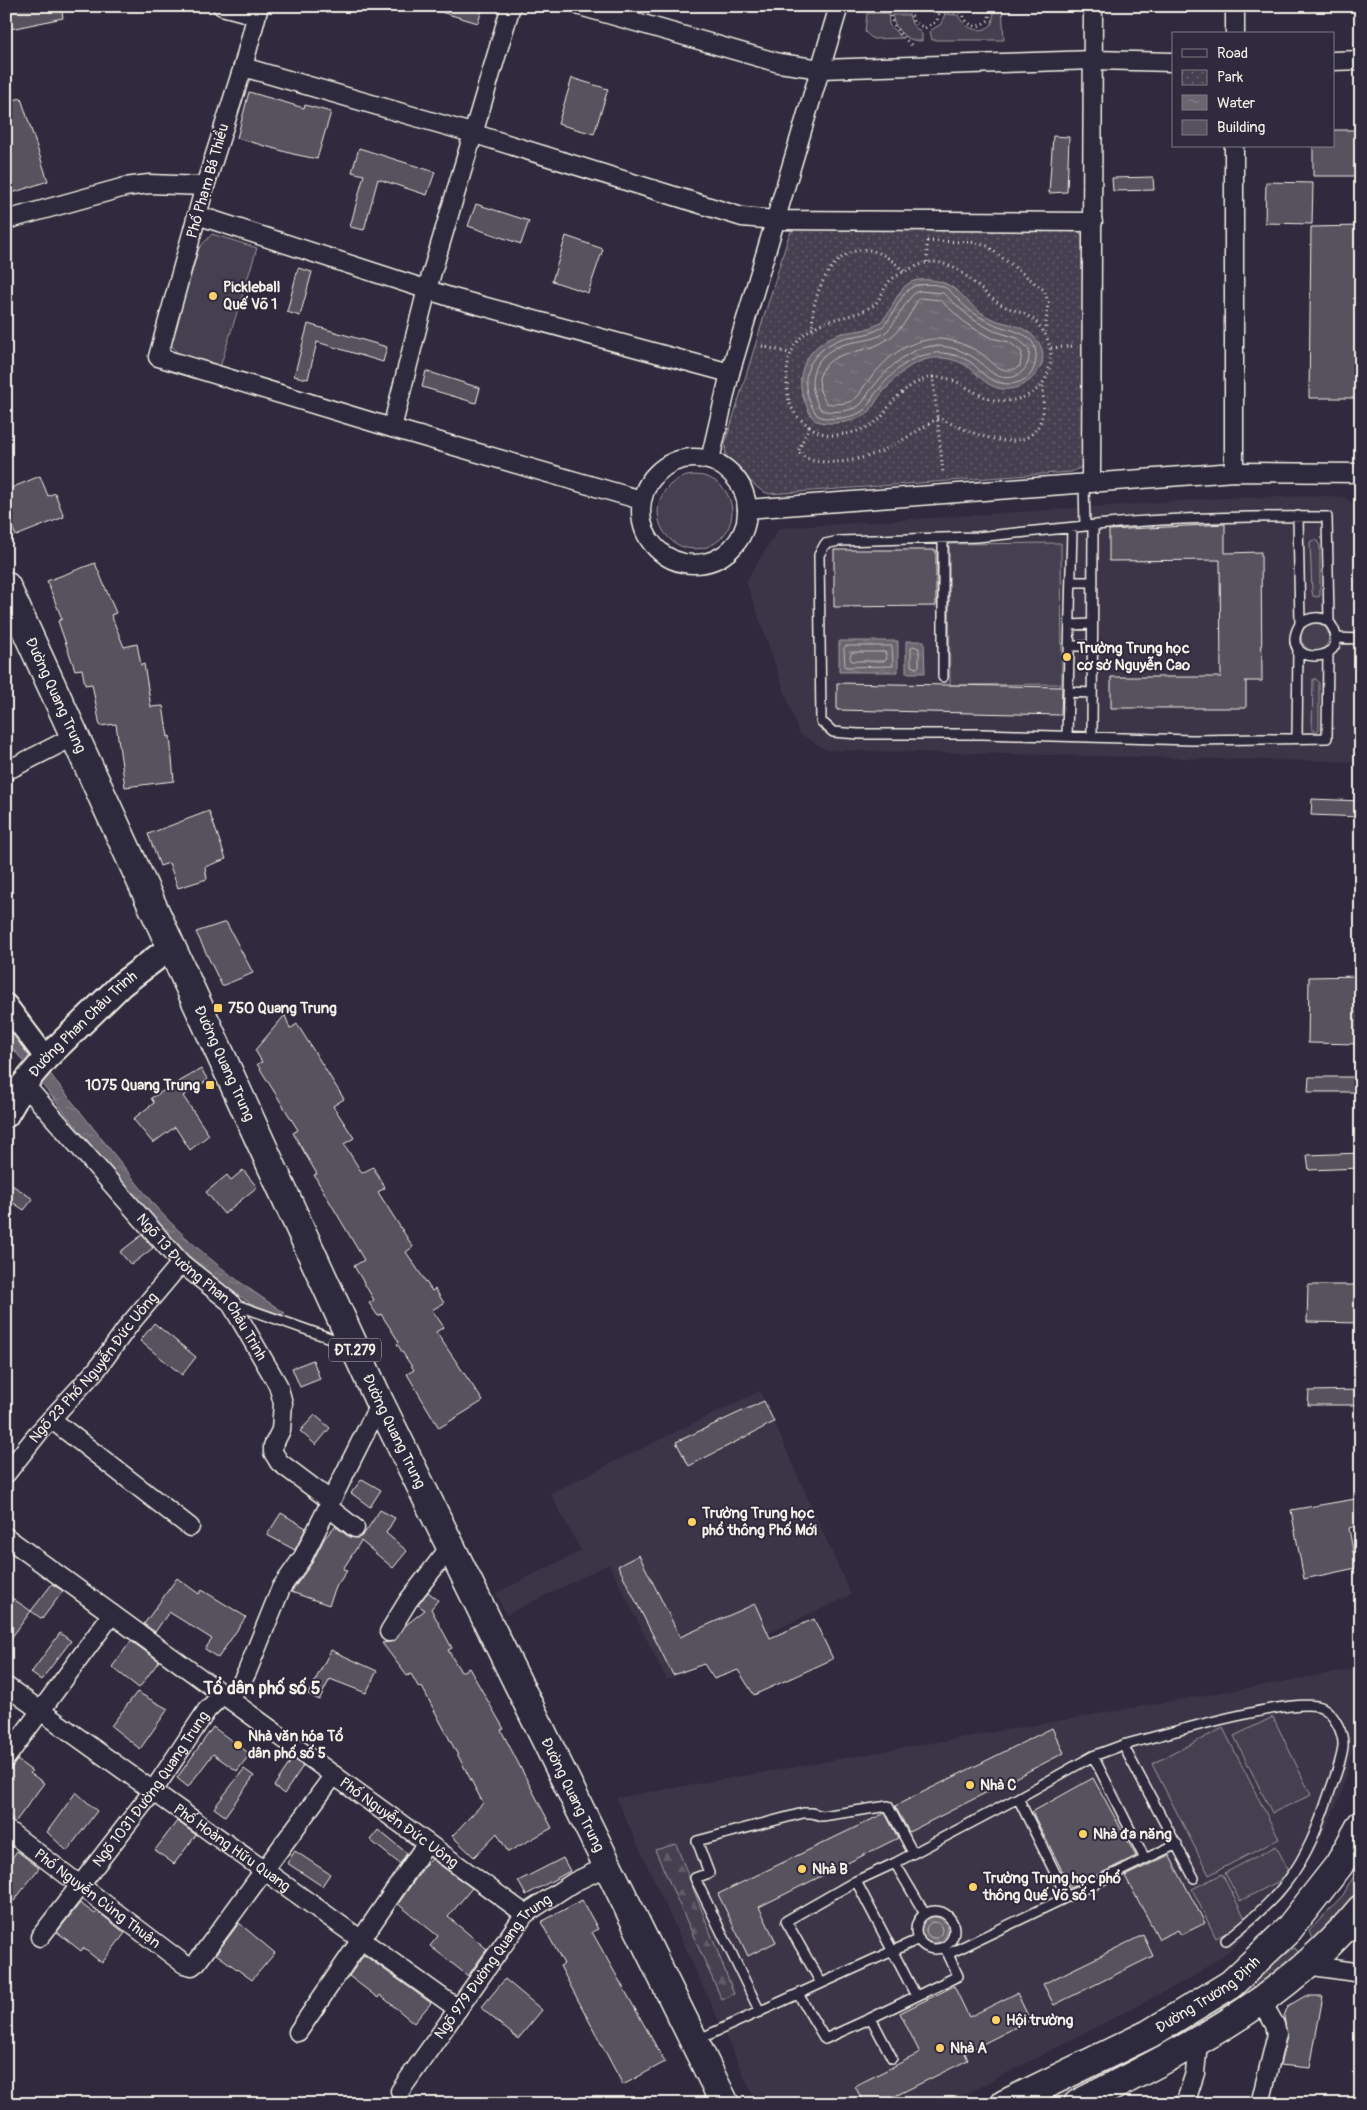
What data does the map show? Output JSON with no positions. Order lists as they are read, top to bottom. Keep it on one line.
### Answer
{"streets":{"main road":["Đường Quang Trung","Đường Phan Châu Trinh","ĐT.279","Đường Trương Định"],"street":["Phố Phạm Bá Thiều","Ngõ 13 Đường Phan Châu Trinh","Ngõ 23 Phố Nguyễn Đức Uông","Ngõ 1031 Đường Quang Trung","Phố Nguyễn Đức Uông","Phố Hoàng Hữu Quang","Phố Nguyễn Củng Thuận","Ngõ 979 Đường Quang Trung"]},"crossings":[["Đường Quang Trung","Đường Phan Châu Trinh"],["Đường Quang Trung","Ngõ 1031 Đường Quang Trung"],["Đường Quang Trung","Ngõ 979 Đường Quang Trung"],["Đường Phan Châu Trinh","Ngõ 13 Đường Phan Châu Trinh"],["Ngõ 13 Đường Phan Châu Trinh","Ngõ 23 Phố Nguyễn Đức Uông"],["Ngõ 13 Đường Phan Châu Trinh","Ngõ 1031 Đường Quang Trung"],["Ngõ 1031 Đường Quang Trung","Phố Nguyễn Đức Uông"],["Ngõ 1031 Đường Quang Trung","Phố Hoàng Hữu Quang"],["Ngõ 1031 Đường Quang Trung","Phố Nguyễn Củng Thuận"],["Phố Nguyễn Đức Uông","Ngõ 979 Đường Quang Trung"],["Phố Hoàng Hữu Quang","Phố Nguyễn Củng Thuận"],["Phố Hoàng Hữu Quang","Ngõ 979 Đường Quang Trung"]],"districts":["Tổ dân phố số 5"],"places":{"other":["Pickleball Quế Võ 1","Trường Trung học cơ sở Nguyễn Cao","Trường Trung học phổ thông Phố Mới","Nhà văn hóa Tổ dân phố số 5","Nhà C","Nhà đa năng","Nhà B","Trường Trung học phổ thông Quế Võ số 1","Hội trường","Nhà A"],"transit":["750 Quang Trung","1075 Quang Trung"]},"legend":["Road","Park","Water","Building"]}
